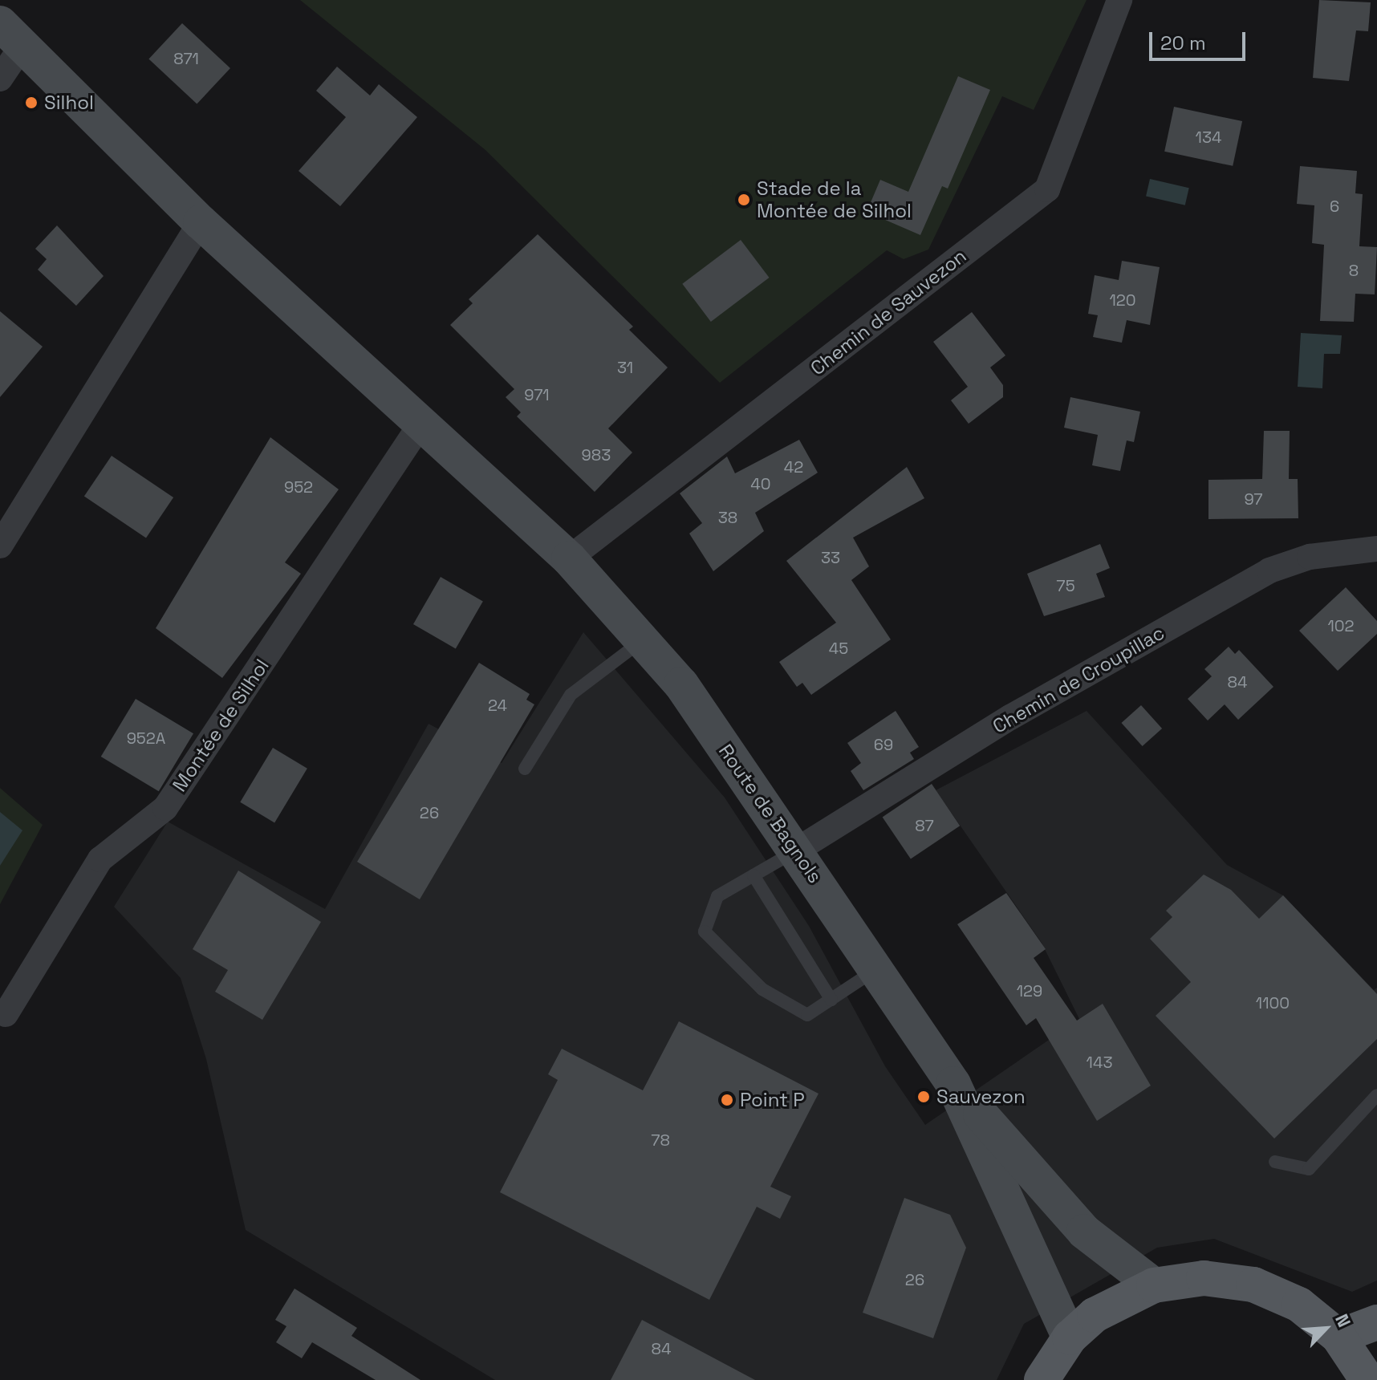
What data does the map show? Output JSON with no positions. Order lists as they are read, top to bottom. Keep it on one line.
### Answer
{"streets":{"main road":["Route de Bagnols"],"street":["Chemin de Sauvezon","Chemin de Croupillac","Montée de Silhol"]},"crossings":[["Chemin de Sauvezon","Route de Bagnols"],["Chemin de Croupillac","Route de Bagnols"]],"places":["Silhol","Stade de la Montée de Silhol","Sauvezon","Point P"],"house_numbers":["871","134","6","8","120","31","971","983","42","40","952","97","38","33","75","102","45","84","24","952A","69","26","87","129","1100","143","78","26","84"],"scale_bar":"20 m","north":"top right"}
